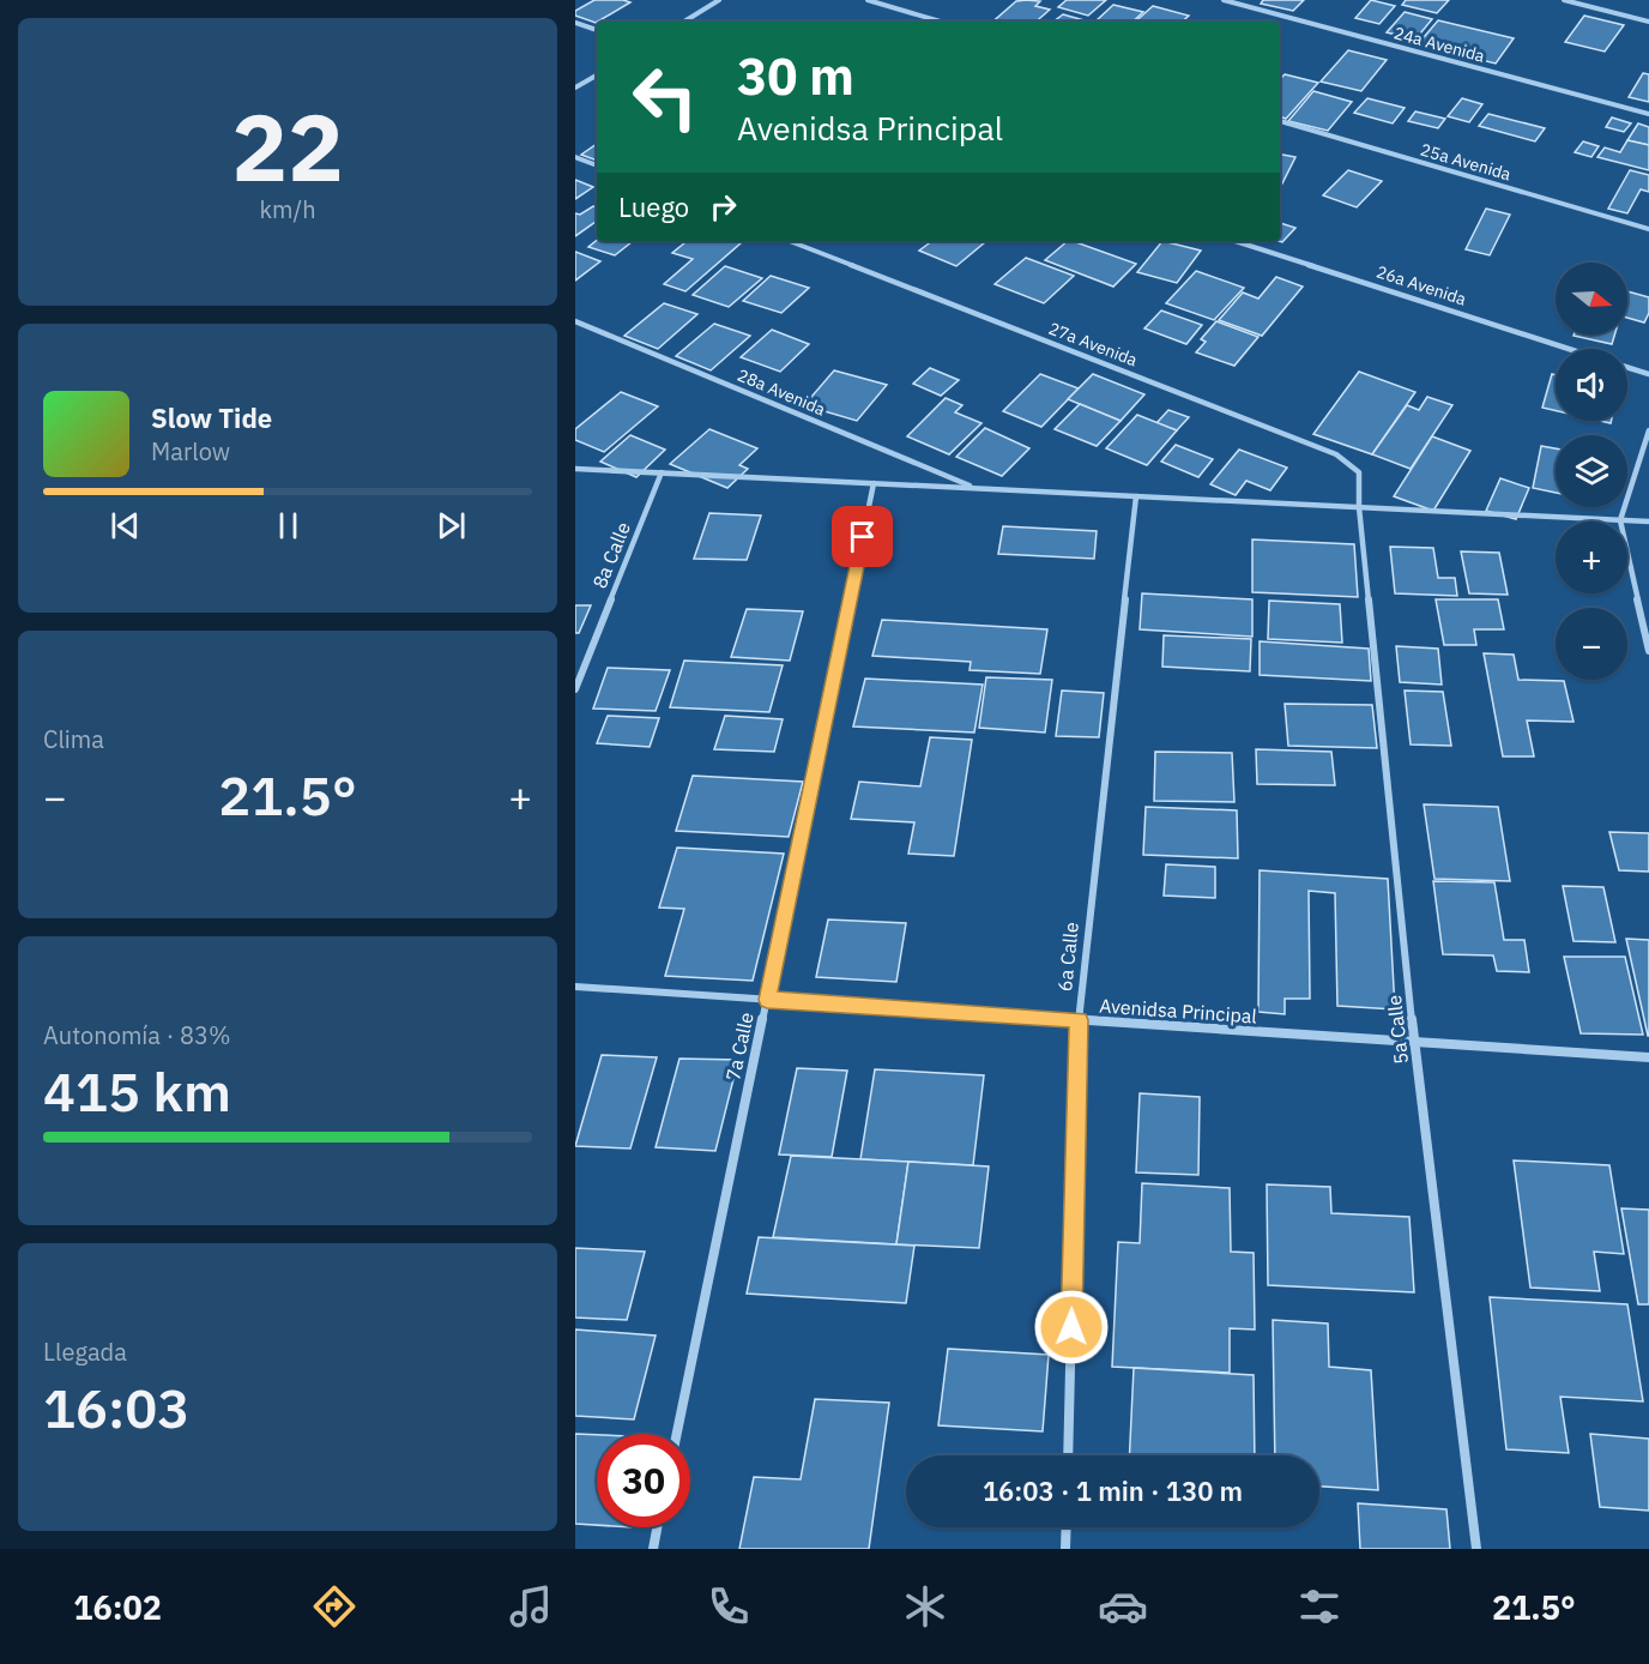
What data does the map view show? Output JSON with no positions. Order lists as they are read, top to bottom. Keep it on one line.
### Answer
{"streets":{"street":["24a Avenida","25a Avenida","26a Avenida","27a Avenida","28a Avenida","8a Calle","6a Calle","Avenidsa Principal","5a Calle","7a Calle"]},"crossings":[["27a Avenida","5a Calle"],["6a Calle","Avenidsa Principal"],["Avenidsa Principal","5a Calle"],["Avenidsa Principal","7a Calle"]],"north":"right","page":{"tile":[["22","km/h"],"Clima",["Autonomía · 83%","415 km"],["Llegada","16:03"]],"turn":["30 m","Avenidsa Principal"],"then":"Luego","map_buttons":["+","−"],"song":["Slow Tide","Marlow"],"heat":["−","21.5°","+"],"limit":"30","trip":"16:03 · 1 min · 130 m","tabs":["16:02","21.5°"]}}
